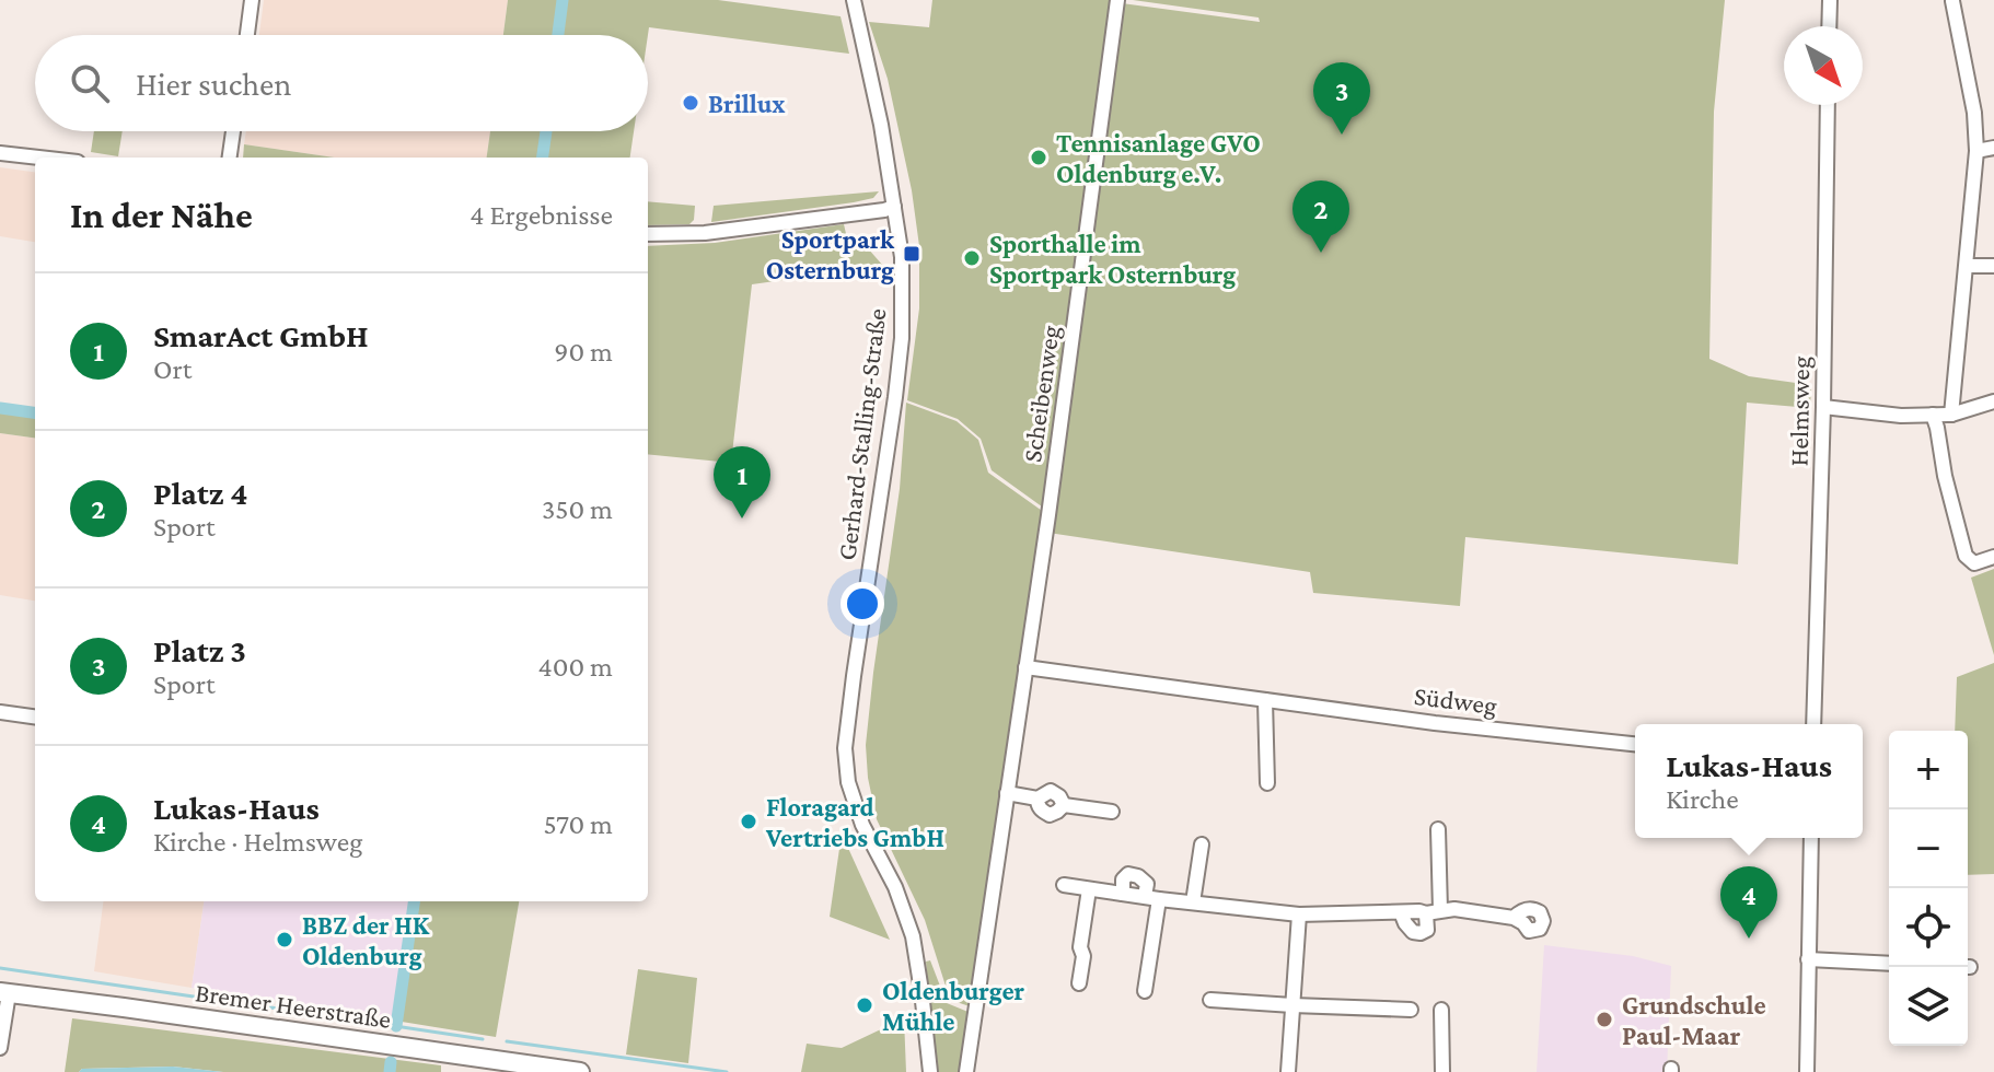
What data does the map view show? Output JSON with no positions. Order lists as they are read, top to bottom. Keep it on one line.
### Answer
{"streets":{"main road":["Bremer Heerstraße"],"street":["Scheibenweg","Helmsweg","Gerhard-Stalling-Straße","Südweg"]},"crossings":[["Scheibenweg","Südweg"]],"places":{"other":["Brillux","Tennisanlage GVO Oldenburg e.V.","Sporthalle im Sportpark Osternburg","Floragard Vertriebs GmbH","BBZ der HK Oldenburg","Oldenburger Mühle","Grundschule Paul-Maar"],"transit":["Sportpark Osternburg"]},"north":"bottom right","page":{"search":"Hier suchen","pins":["3","2","1","4"],"heading":["In der Nähe","4 Ergebnisse"],"list":[{"mark":"1","name":"SmarAct GmbH","note":"Ort","value":"90 m"},{"mark":"2","name":"Platz 4","note":"Sport","value":"350 m"},{"mark":"3","name":"Platz 3","note":"Sport","value":"400 m"},{"mark":"4","name":"Lukas-Haus","note":"Kirche · Helmsweg","value":"570 m"}],"popup":["Lukas-Haus","Kirche"],"map_buttons":["+","−"]}}
